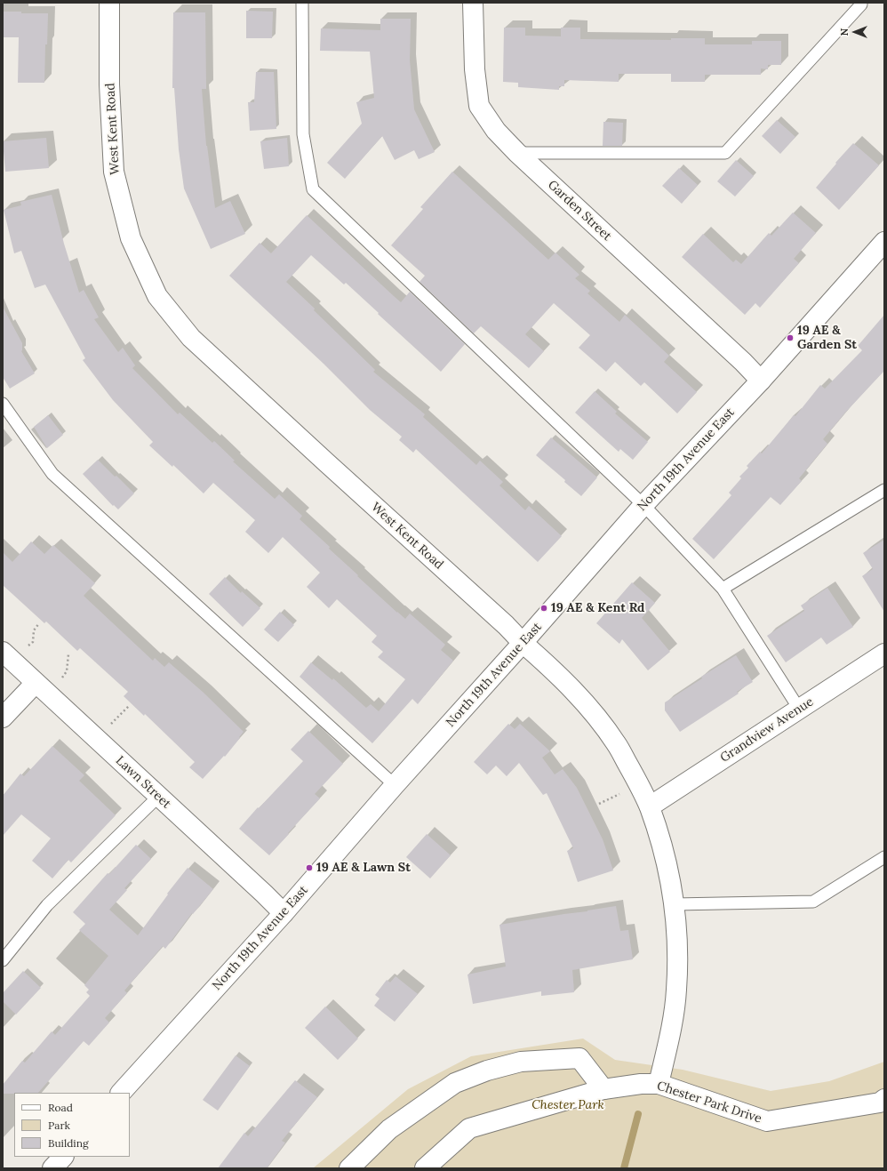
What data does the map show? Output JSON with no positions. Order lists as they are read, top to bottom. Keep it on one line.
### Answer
{"streets":{"street":["West Kent Road","Garden Street","North 19th Avenue East","Grandview Avenue","Lawn Street","Chester Park Drive"]},"crossings":[["West Kent Road","North 19th Avenue East"],["West Kent Road","Grandview Avenue"],["West Kent Road","Chester Park Drive"],["Garden Street","North 19th Avenue East"],["North 19th Avenue East","Lawn Street"]],"parks":["Chester Park"],"places":["19 AE & Garden St","19 AE & Kent Rd","19 AE & Lawn St"],"legend":["Road","Park","Building"],"north":"left"}
